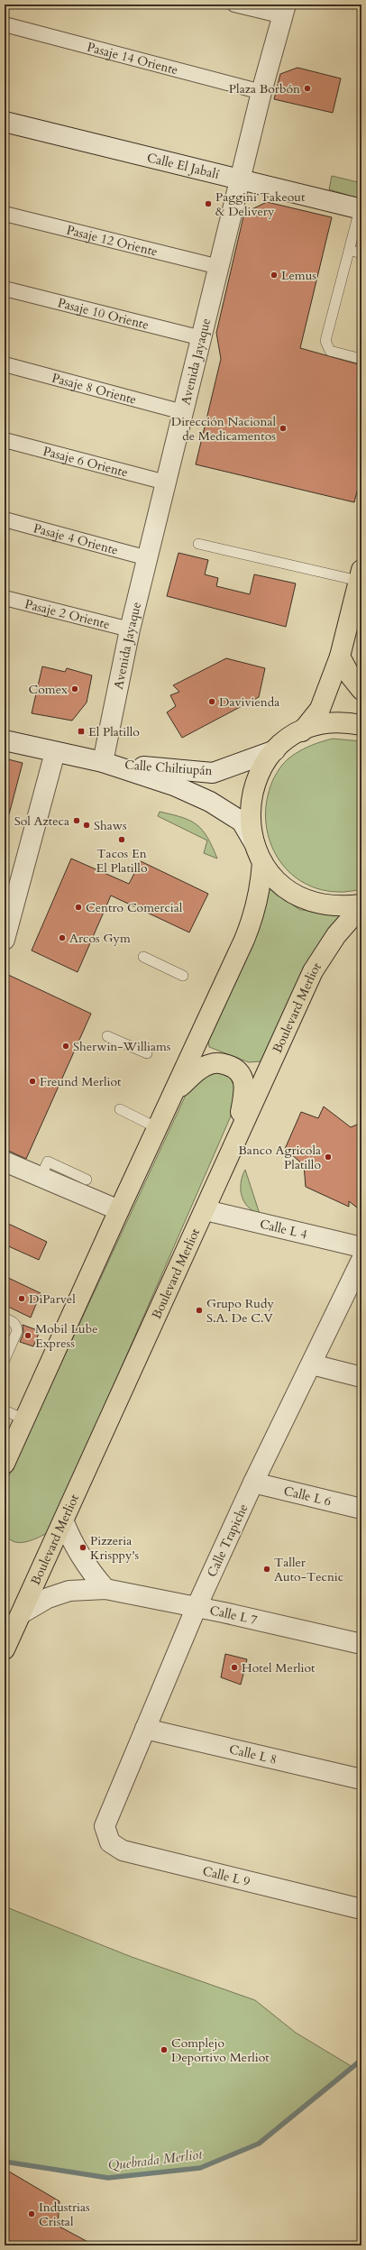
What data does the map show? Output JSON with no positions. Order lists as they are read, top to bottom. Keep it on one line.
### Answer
{"streets":{"main road":["Boulevard Merliot"],"street":["Pasaje 14 Oriente","Calle El Jabalí","Pasaje 12 Oriente","Pasaje 10 Oriente","Avenida Jayaque","Pasaje 8 Oriente","Pasaje 6 Oriente","Pasaje 4 Oriente","Pasaje 2 Oriente","Calle Chiltiupán","Calle L 4","Calle L 6","Calle Trapiche","Calle L 7","Calle L 8","Calle L 9"]},"crossings":[["Pasaje 14 Oriente","Avenida Jayaque"],["Calle El Jabalí","Avenida Jayaque"],["Pasaje 12 Oriente","Avenida Jayaque"],["Pasaje 10 Oriente","Avenida Jayaque"],["Avenida Jayaque","Pasaje 8 Oriente"],["Avenida Jayaque","Pasaje 6 Oriente"],["Avenida Jayaque","Pasaje 4 Oriente"],["Avenida Jayaque","Pasaje 2 Oriente"],["Avenida Jayaque","Calle Chiltiupán"],["Boulevard Merliot","Calle L 4"],["Boulevard Merliot","Calle L 7"],["Calle L 6","Calle Trapiche"],["Calle Trapiche","Calle L 7"],["Calle Trapiche","Calle L 8"],["Calle Trapiche","Calle L 9"]],"water":["Quebrada Merliot"],"places":{"other":["Plaza Borbón","Paggini Takeout & Delivery","Lemus","Dirección Nacional de Medicamentos","Comex","Davivienda","Sol Azteca","Shaws","Tacos En El Platillo","Centro Comercial","Arcos Gym","Sherwin-Williams","Freund Merliot","Banco Agricola Platillo","DiParvel","Grupo Rudy S.A. De C.V","Mobil Lube Express","Pizzeria Krisppy's","Taller Auto-Tecnic","Hotel Merliot","Complejo Deportivo Merliot","Industrias Cristal"],"transit":["El Platillo"]}}
